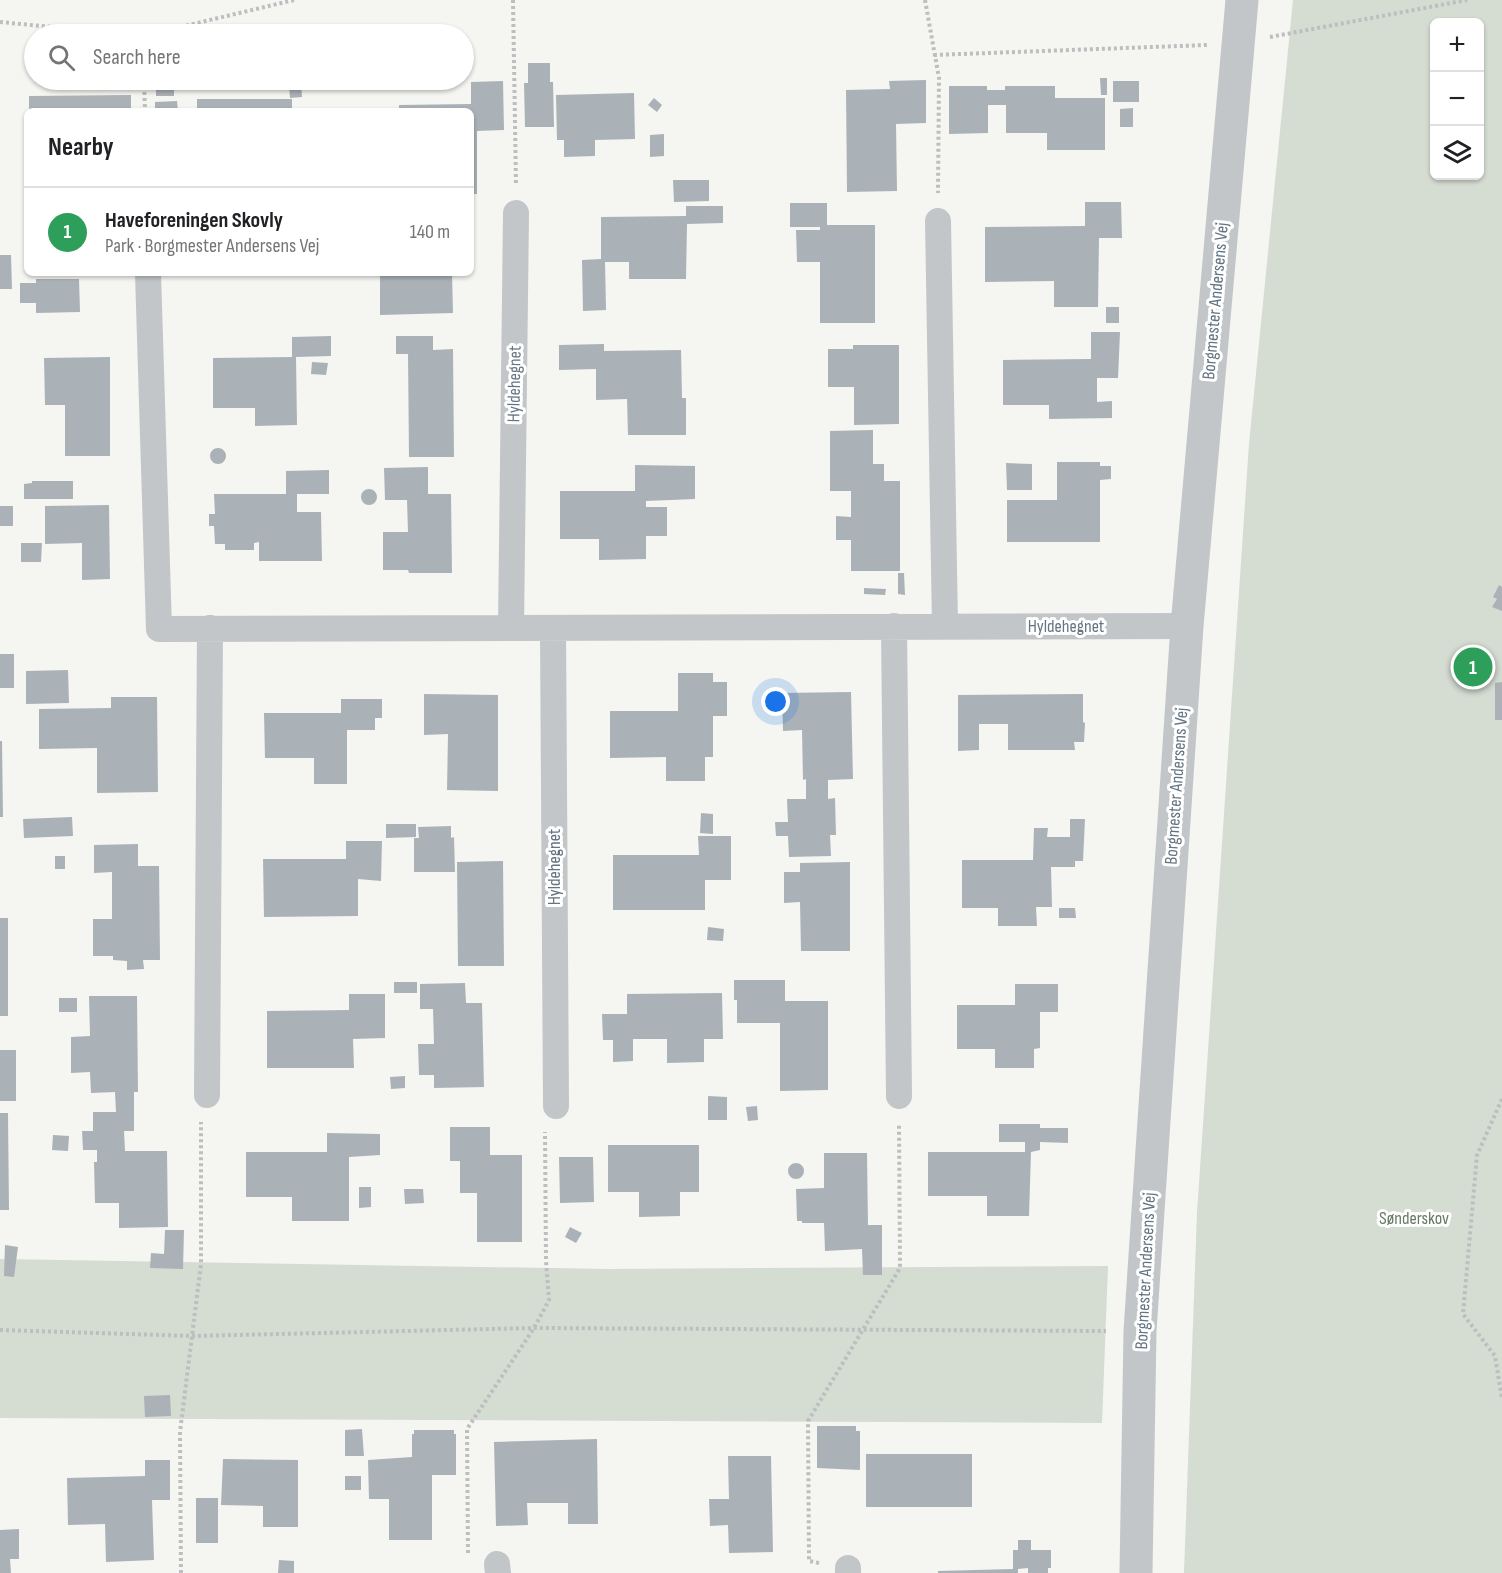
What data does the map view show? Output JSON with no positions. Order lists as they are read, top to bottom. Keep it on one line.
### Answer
{"streets":{"street":["Borgmester Andersens Vej","Hyldehegnet"]},"crossings":[["Borgmester Andersens Vej","Hyldehegnet"]],"parks":["Sønderskov"],"page":{"map_buttons":["+","−"],"search":"Search here","heading":"Nearby","list":[{"mark":"1","name":"Haveforeningen Skovly","note":"Park · Borgmester Andersens Vej","value":"140 m"}],"pins":"1"}}
